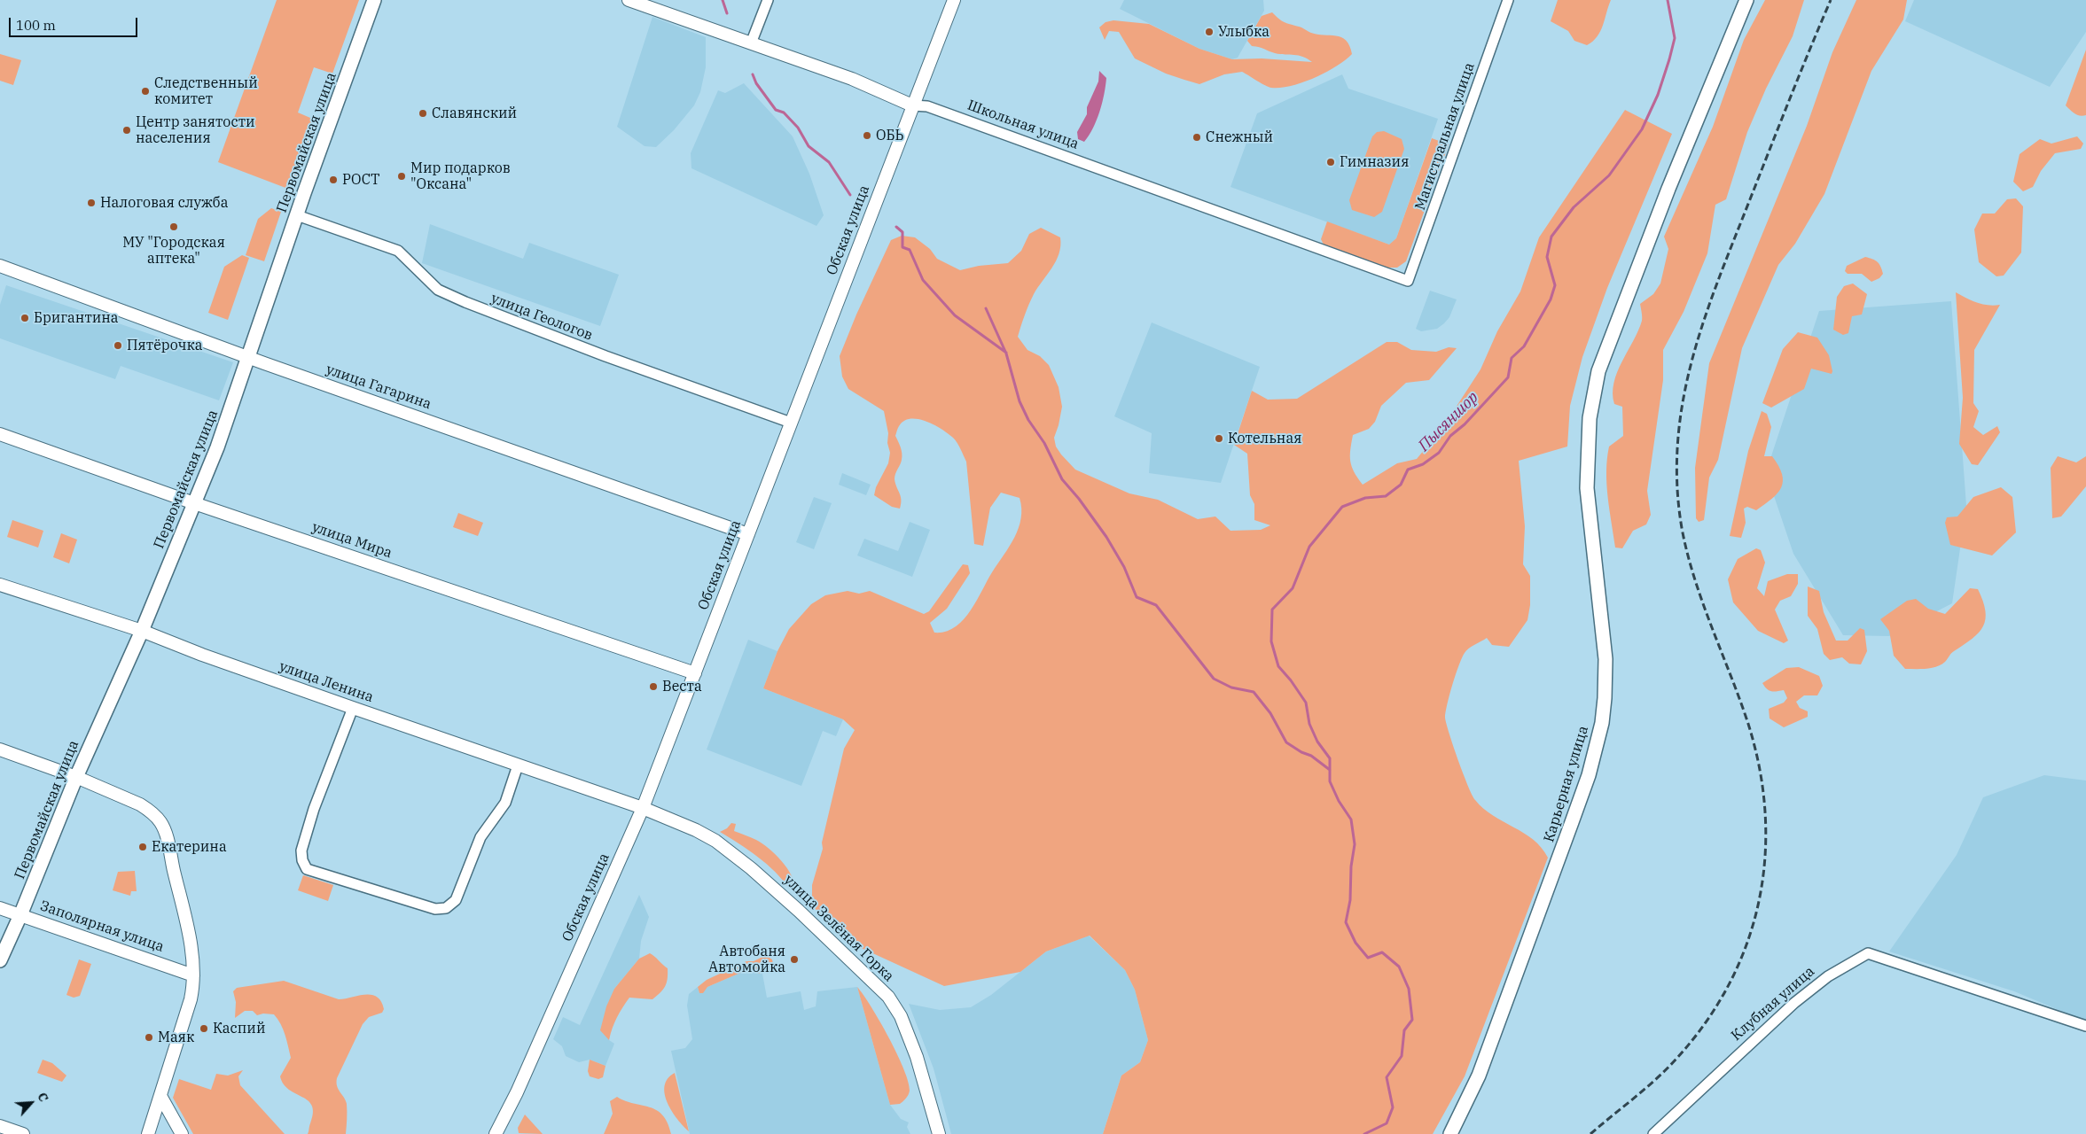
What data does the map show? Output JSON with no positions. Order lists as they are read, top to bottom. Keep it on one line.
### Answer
{"streets":{"main road":["Первомайская улица","Карьерная улица"],"street":["Школьная улица","Магистральная улица","Обская улица","улица Геологов","улица Гагарина","улица Мира","улица Ленина","Заполярная улица","улица Зелёная Горка","Клубная улица"]},"crossings":[["Школьная улица","Магистральная улица"],["Школьная улица","Обская улица"],["Первомайская улица","улица Геологов"],["Первомайская улица","улица Гагарина"],["Первомайская улица","улица Мира"],["Первомайская улица","улица Ленина"],["Первомайская улица","Заполярная улица"],["Обская улица","улица Геологов"],["Обская улица","улица Гагарина"],["Обская улица","улица Мира"],["Обская улица","улица Ленина"],["Обская улица","улица Зелёная Горка"],["улица Ленина","улица Зелёная Горка"]],"water":["Пысяншор"],"places":["Улыбка","Следственный комитет","Славянский","Центр занятости населения","ОБЬ","Снежный","Гимназия","Мир подарков \"Оксана\"","РОСТ","Налоговая служба","МУ \"Городская аптека\"","Бригантина","Пятёрочка","Котельная","Веста","Екатерина","Автобаня Автомойка","Каспий","Маяк"],"scale_bar":"100 m","north":"top right"}
